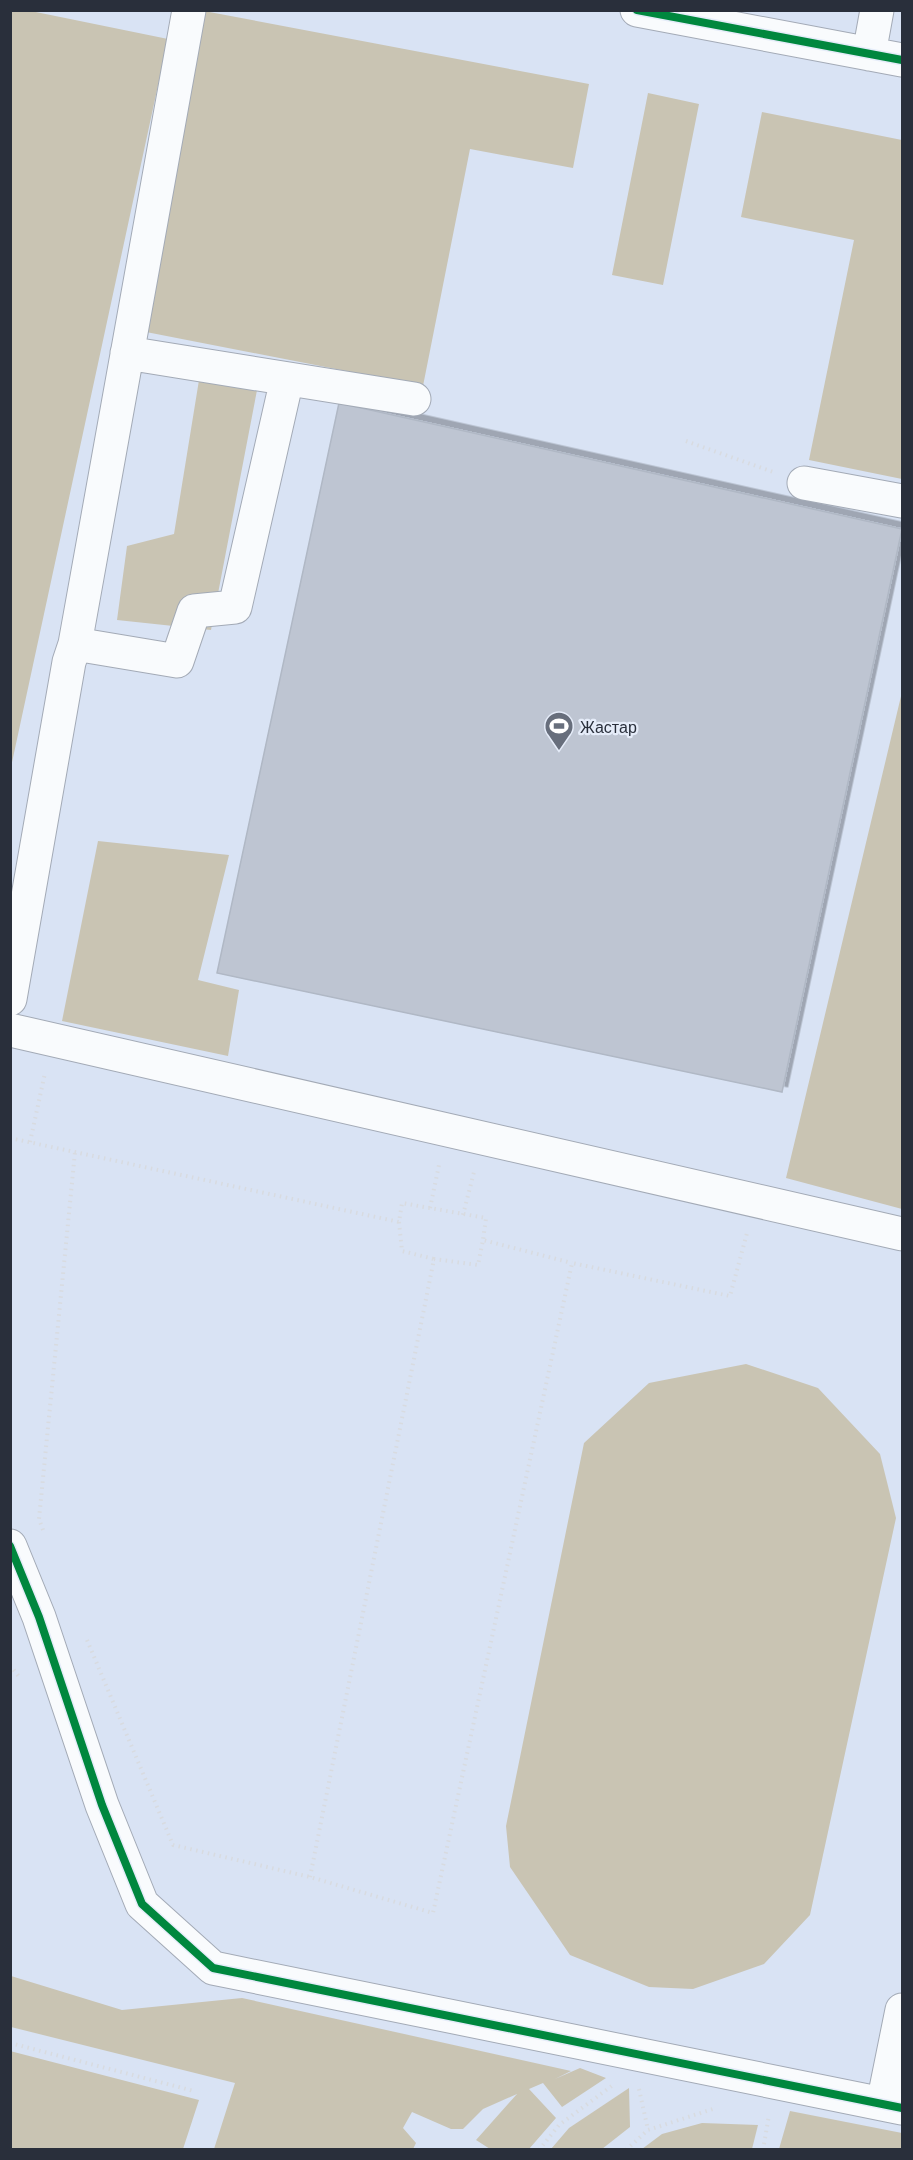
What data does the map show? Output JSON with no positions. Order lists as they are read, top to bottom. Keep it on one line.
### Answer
{"places":{"sports":["Жастар"]}}
